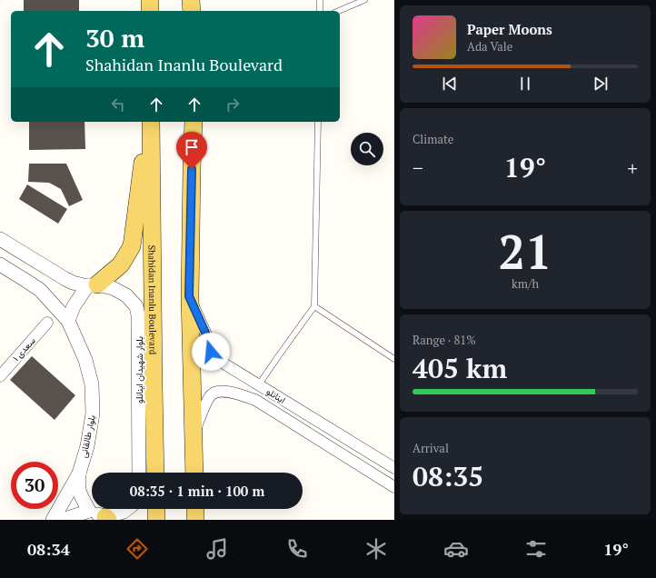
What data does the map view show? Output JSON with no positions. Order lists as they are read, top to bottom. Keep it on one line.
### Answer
{"streets":{"main road":["Shahidan Inanlu Boulevard"],"street":["سعدی ۱","بلوار شهیدان اینانلو","اینانلو","بلوار طالقانی"]},"page":{"turn":["30 m","Shahidan Inanlu Boulevard"],"song":["Paper Moons","Ada Vale"],"tile":["Climate",["21","km/h"],["Range · 81%","405 km"],["Arrival","08:35"]],"heat":["−","19°","+"],"limit":"30","trip":"08:35 · 1 min · 100 m","tabs":["08:34","19°"]}}
